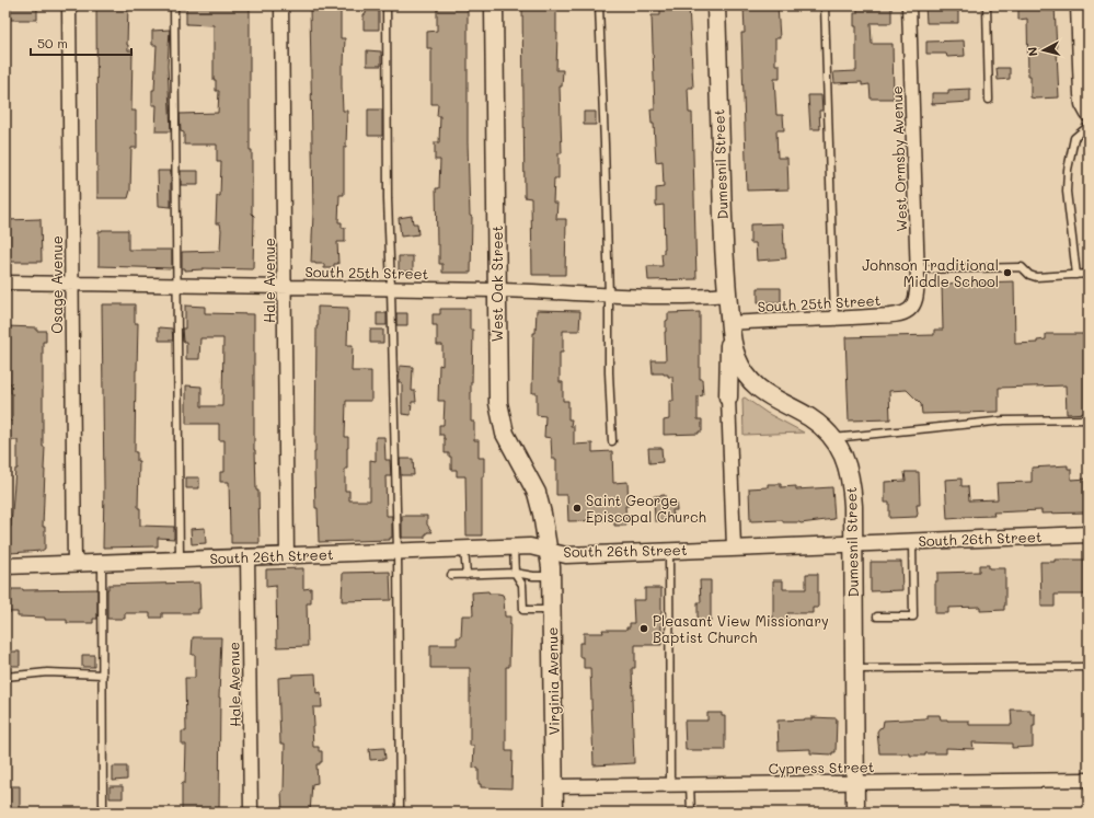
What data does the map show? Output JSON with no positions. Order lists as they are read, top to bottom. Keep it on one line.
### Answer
{"streets":{"main road":["Dumesnil Street","West Oak Street","Virginia Avenue"],"street":["West Ormsby Avenue","South 25th Street","Hale Avenue","Osage Avenue","South 26th Street","Cypress Street"]},"crossings":[["West Ormsby Avenue","South 25th Street"],["Dumesnil Street","South 25th Street"],["Dumesnil Street","South 26th Street"],["Dumesnil Street","Cypress Street"],["South 25th Street","Hale Avenue"],["South 25th Street","West Oak Street"],["South 25th Street","Osage Avenue"],["Hale Avenue","South 26th Street"],["West Oak Street","South 26th Street"],["West Oak Street","Virginia Avenue"],["Osage Avenue","South 26th Street"],["South 26th Street","Virginia Avenue"],["Virginia Avenue","Cypress Street"]],"places":["Johnson Traditional Middle School","Saint George Episcopal Church","Pleasant View Missionary Baptist Church"],"scale_bar":"50 m","north":"left"}
